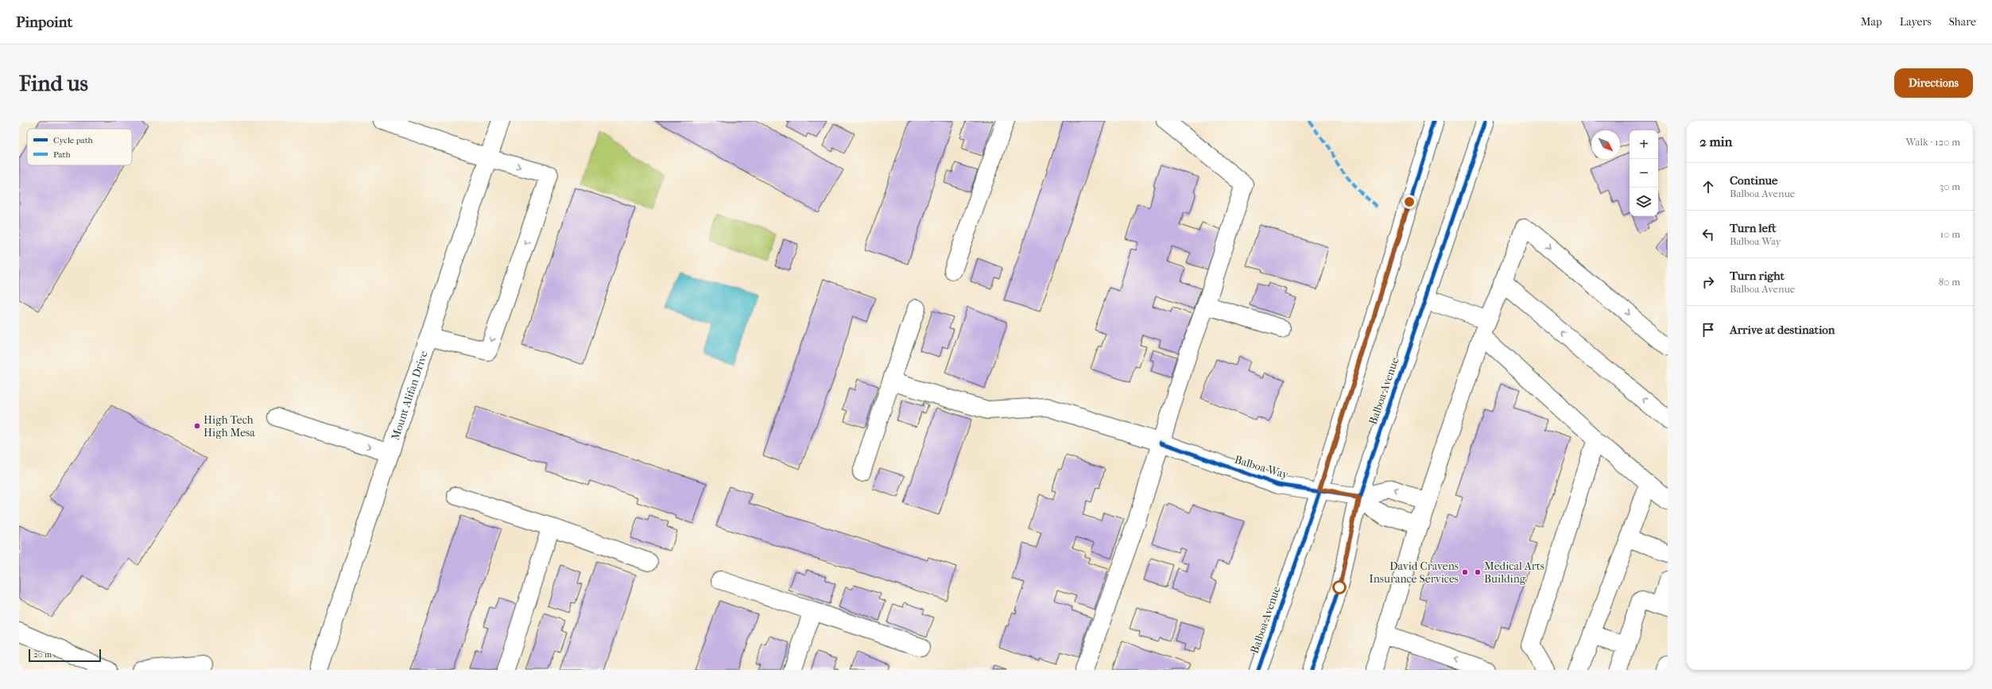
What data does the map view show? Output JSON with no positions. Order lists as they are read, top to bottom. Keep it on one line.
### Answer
{"streets":{"main road":["Balboa Avenue","Mount Alifan Drive","Balboa Way"]},"crossings":[["Balboa Avenue","Balboa Way"]],"places":["High Tech High Mesa","David Cravens Insurance Services","Medical Arts Building"],"legend":["Cycle path","Path"],"scale_bar":"20 m","north":"bottom right","page":{"header":"Pinpoint","nav":["Map","Layers","Share"],"buttons":"Directions","title":"Find us","heading":["2 min","Walk · 120 m"],"map_buttons":["+","−"],"list":[["Continue","Balboa Avenue","30 m"],["Turn left","Balboa Way","10 m"],["Turn right","Balboa Avenue","80 m"],"Arrive at destination"],"scale":"20 m"}}
